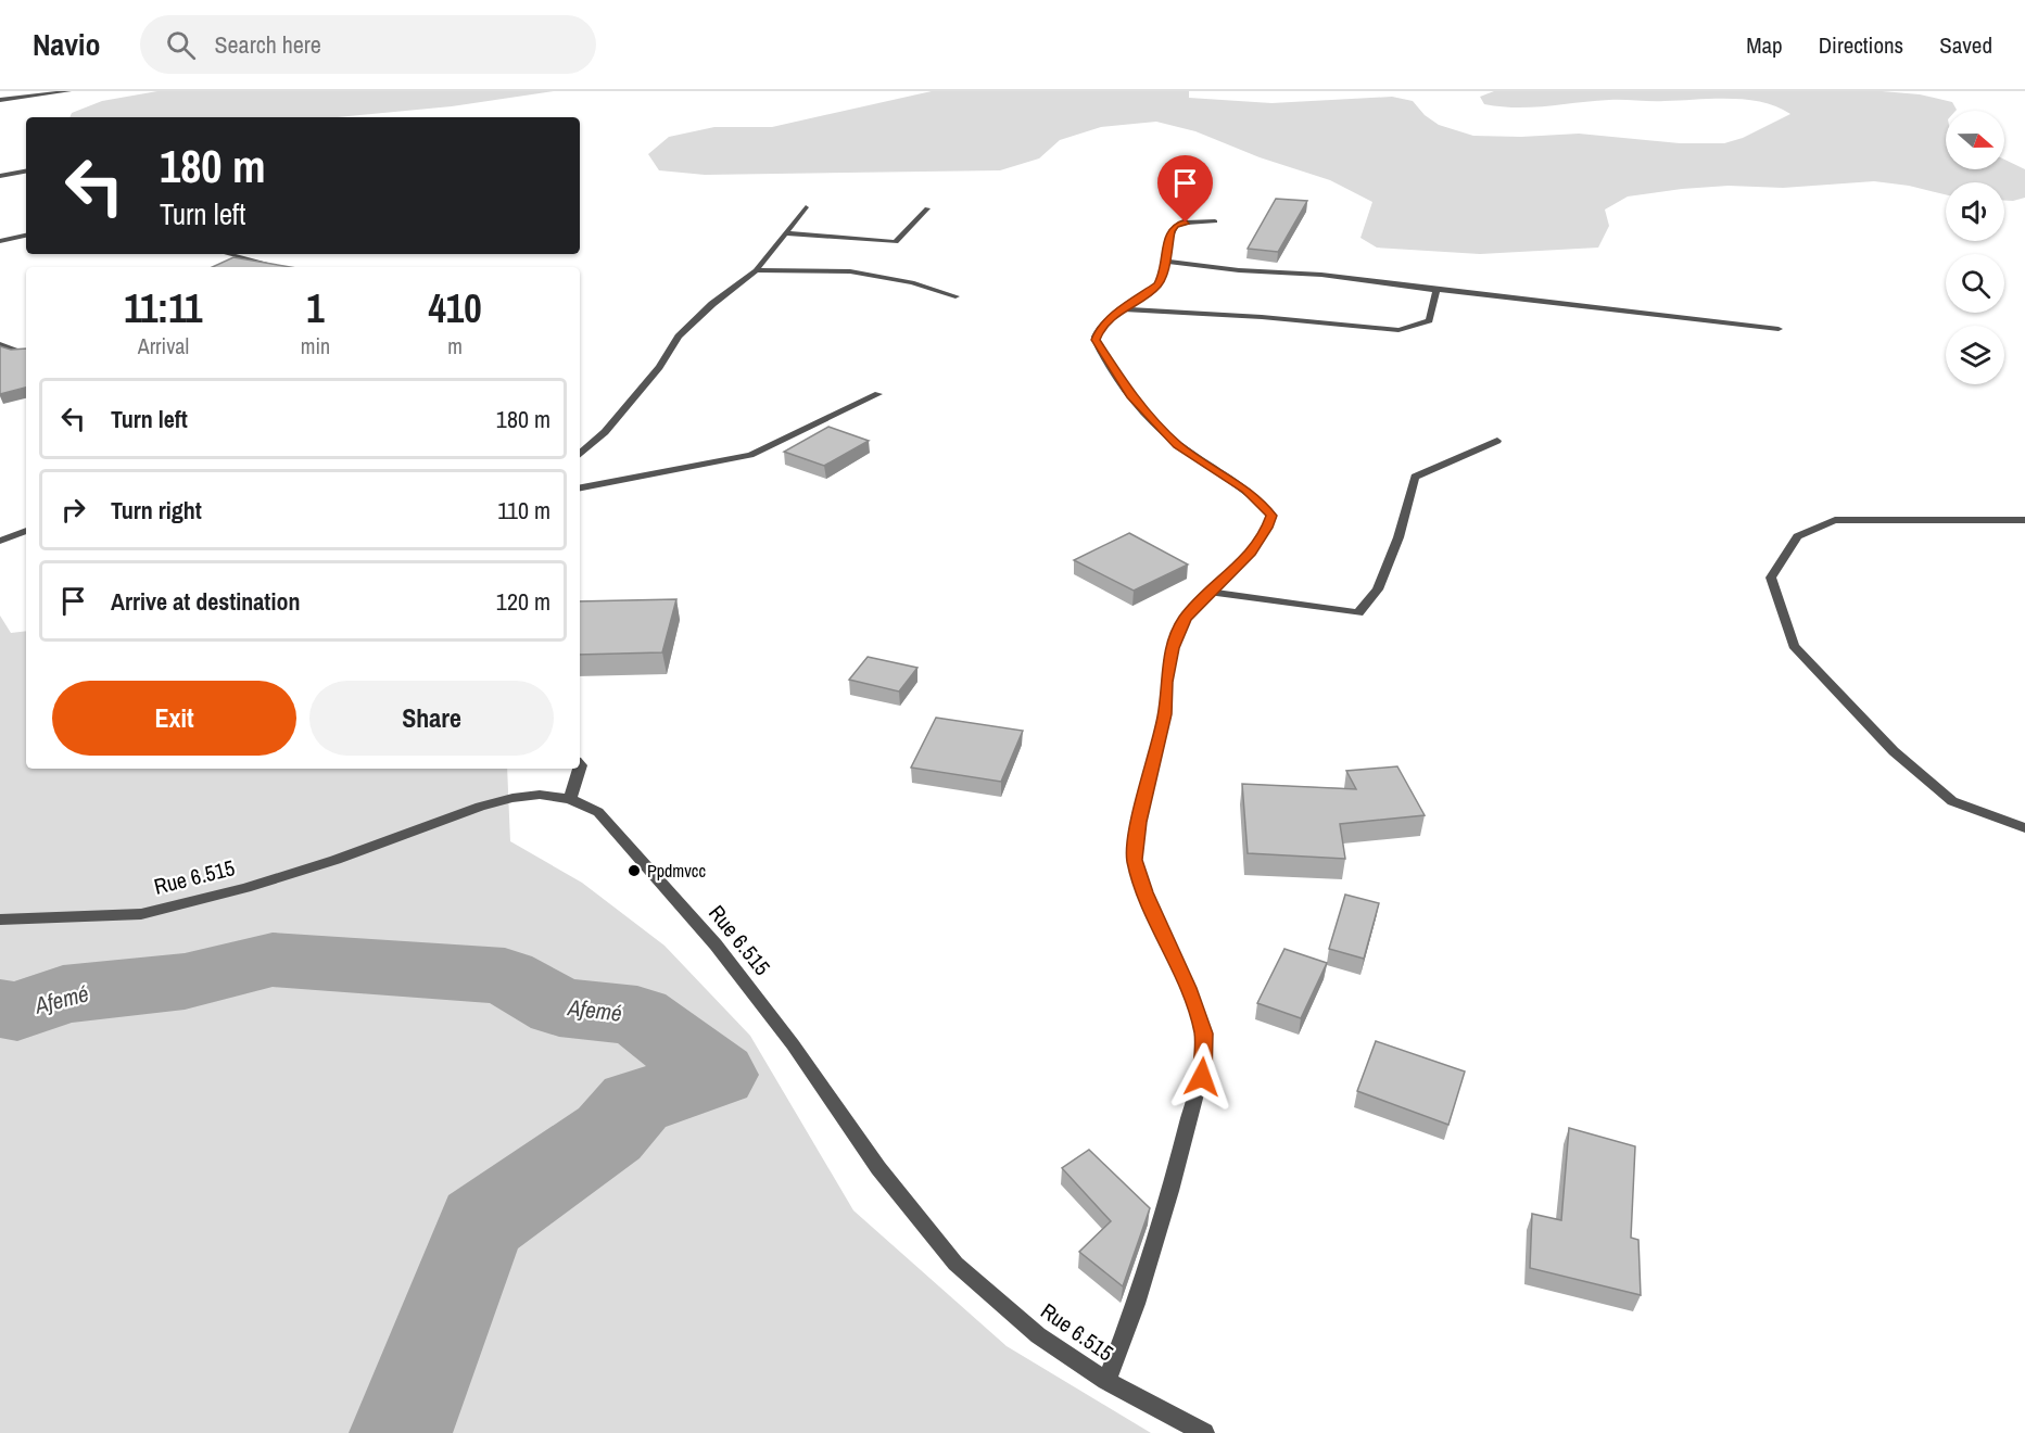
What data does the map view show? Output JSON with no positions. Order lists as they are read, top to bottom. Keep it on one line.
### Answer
{"streets":{"street":["Rue 6.515"]},"water":["Afemé"],"places":["Ppdmvcc"],"north":"right","page":{"header":"Navio","search":"Search here","nav":["Map","Directions","Saved"],"turn":["180 m","Turn left"],"eta":["11:11","Arrival","1","min","410","m"],"list":[{"name":"Turn left","value":"180 m"},{"name":"Turn right","value":"110 m"},{"name":"Arrive at destination","value":"120 m"}],"buttons":["Exit","Share"]}}
